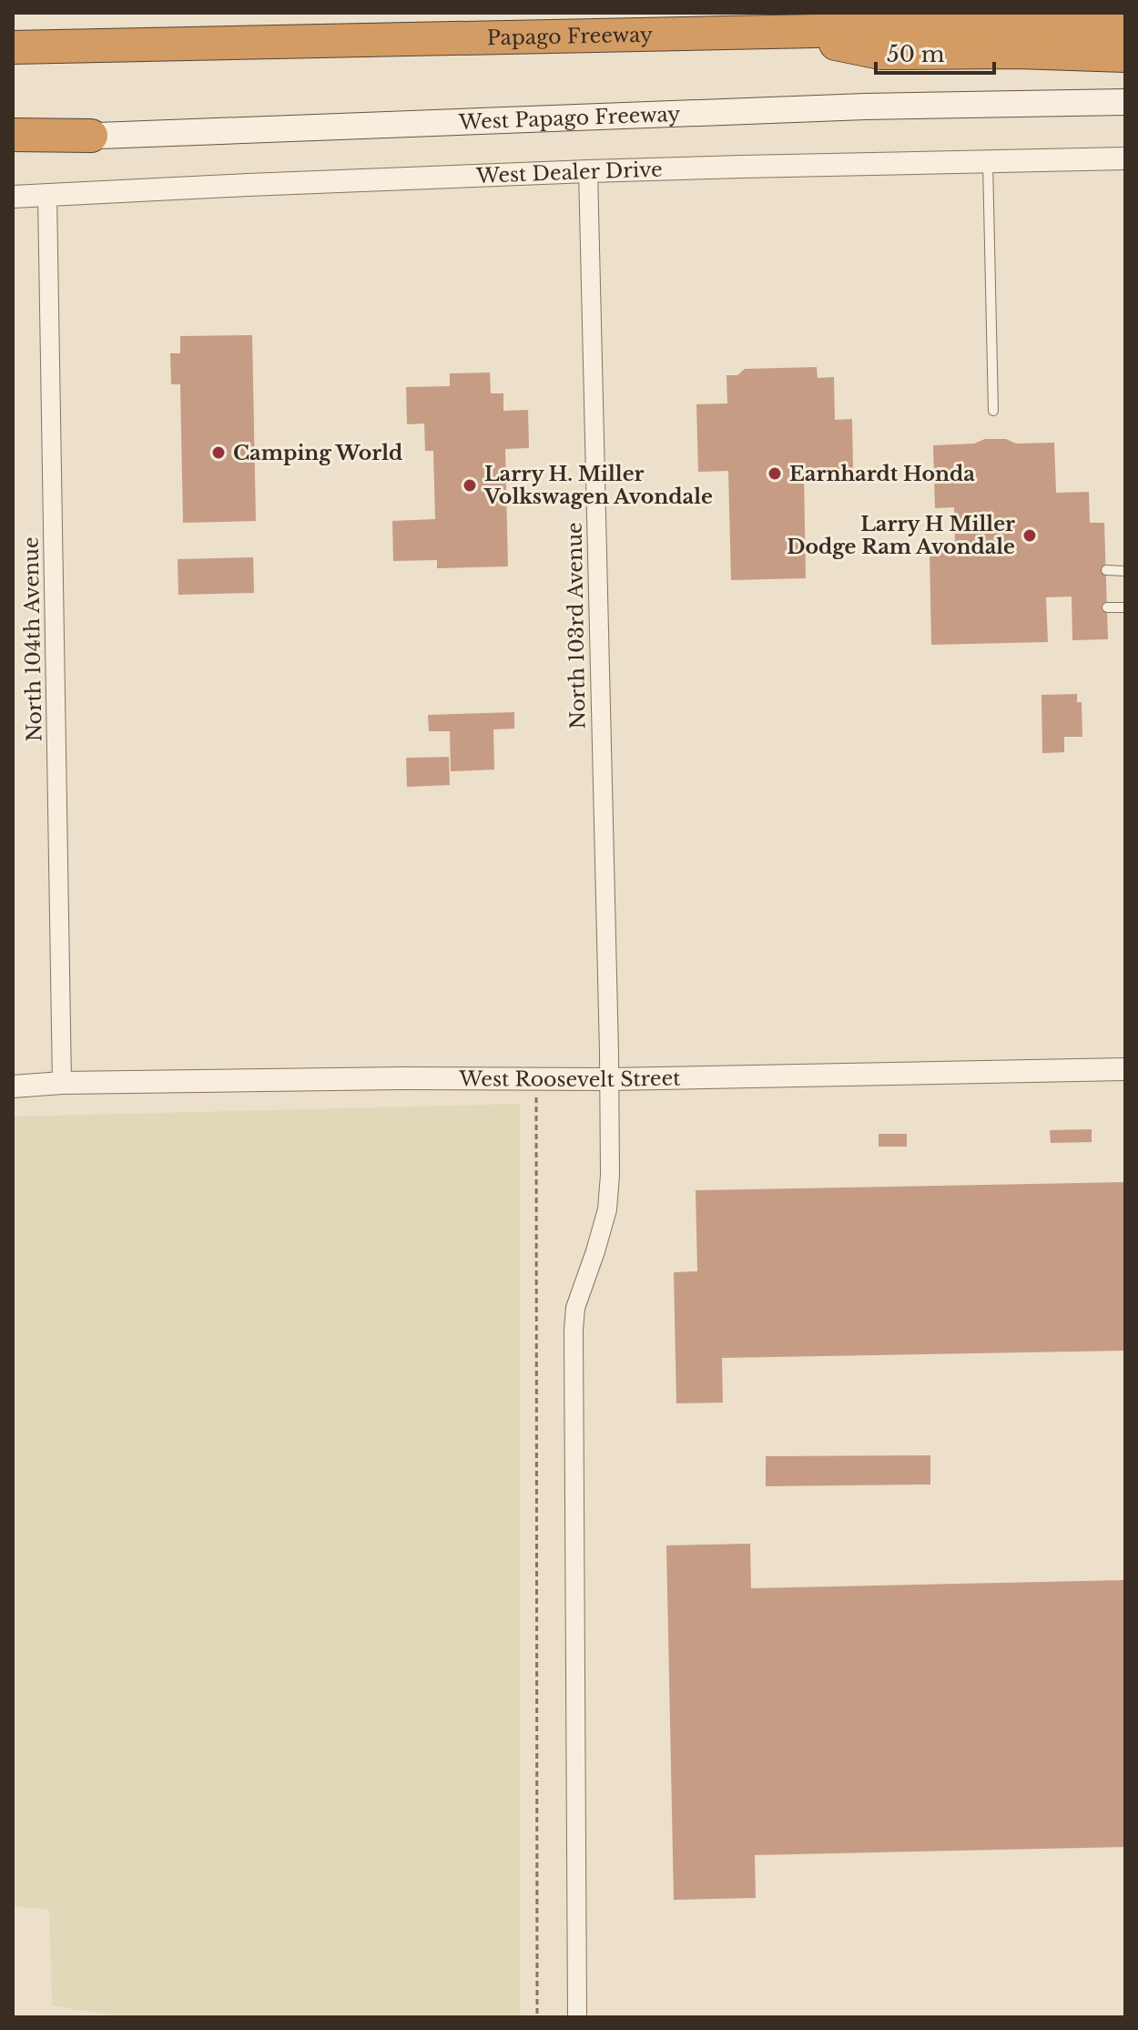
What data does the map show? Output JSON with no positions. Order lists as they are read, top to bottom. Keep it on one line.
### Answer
{"streets":{"highway":["Papago Freeway"],"main road":["West Papago Freeway"],"street":["West Dealer Drive","North 103rd Avenue","North 104th Avenue","West Roosevelt Street"]},"crossings":[["West Dealer Drive","North 103rd Avenue"],["West Dealer Drive","North 104th Avenue"],["North 103rd Avenue","West Roosevelt Street"],["North 104th Avenue","West Roosevelt Street"]],"places":["Camping World","Earnhardt Honda","Larry H. Miller Volkswagen Avondale","Larry H Miller Dodge Ram Avondale"],"scale_bar":"50 m"}
